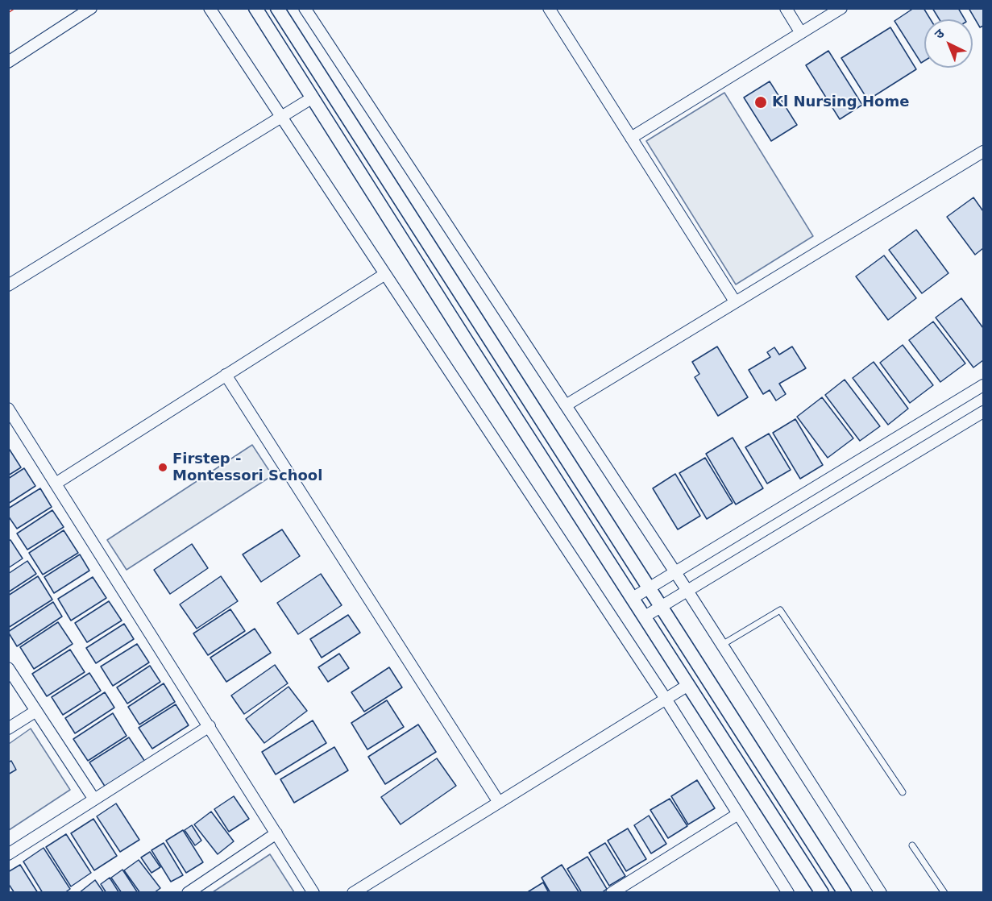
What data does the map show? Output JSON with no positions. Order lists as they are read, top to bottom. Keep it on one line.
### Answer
{"places":["Kl Nursing Home","Firstep - Montessori School"],"north":"top left"}
